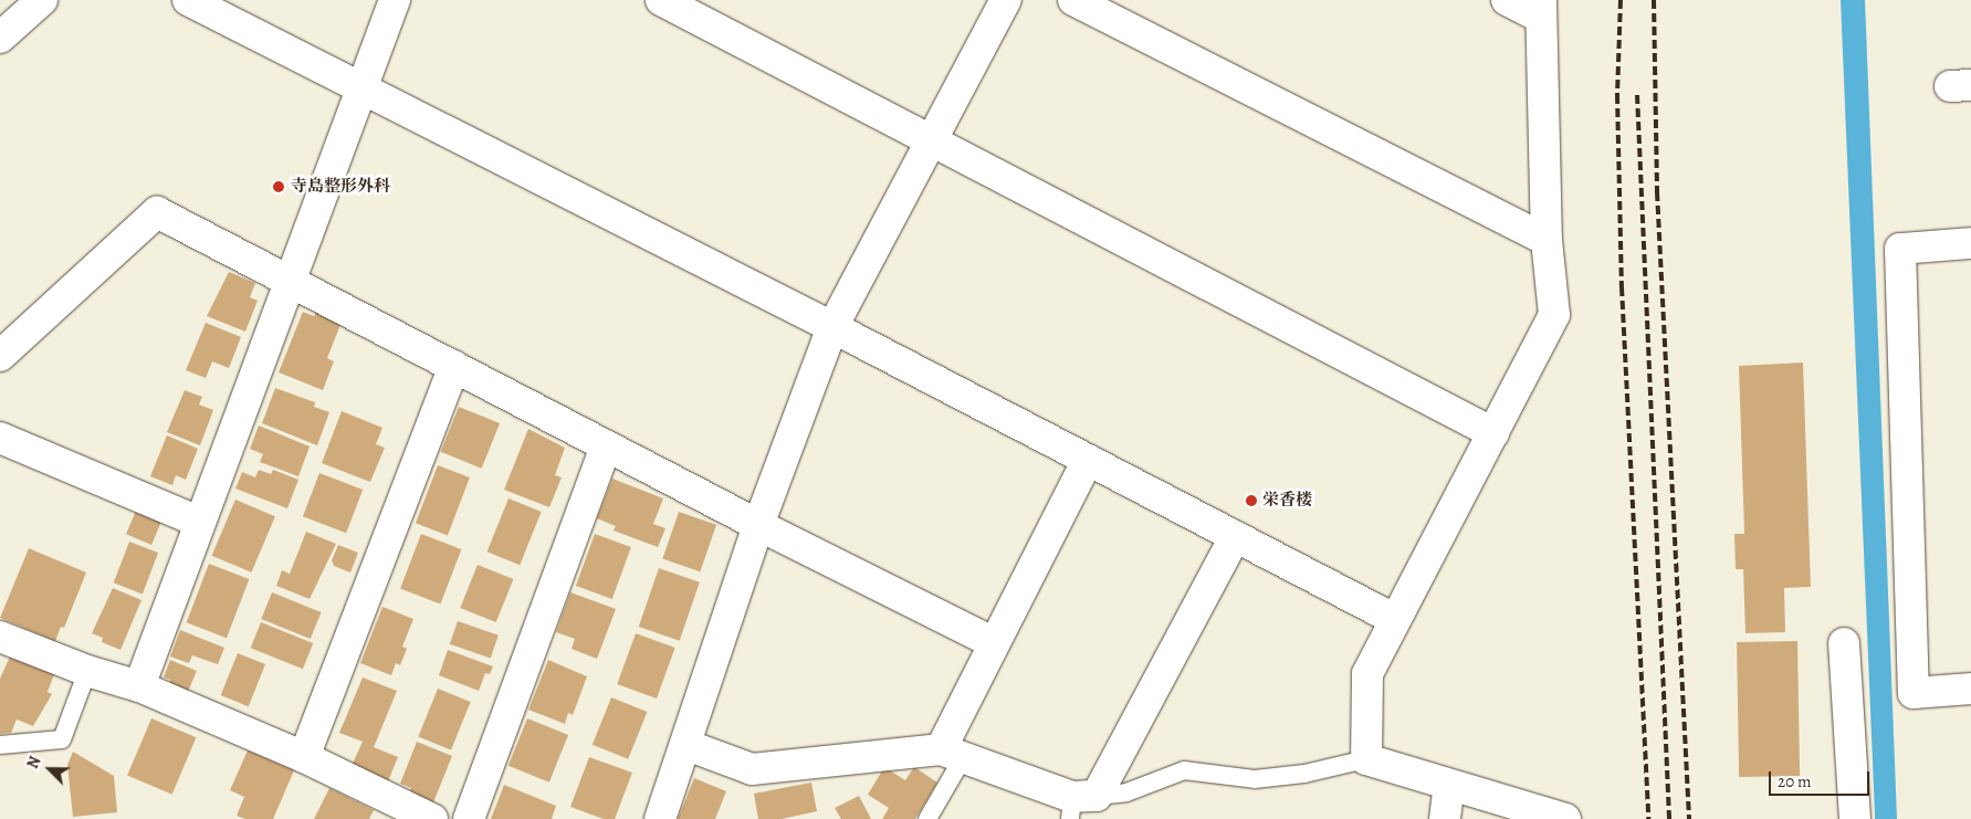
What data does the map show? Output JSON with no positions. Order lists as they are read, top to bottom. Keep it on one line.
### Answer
{"places":["寺島整形外科","栄香楼"],"scale_bar":"20 m","north":"top left"}
